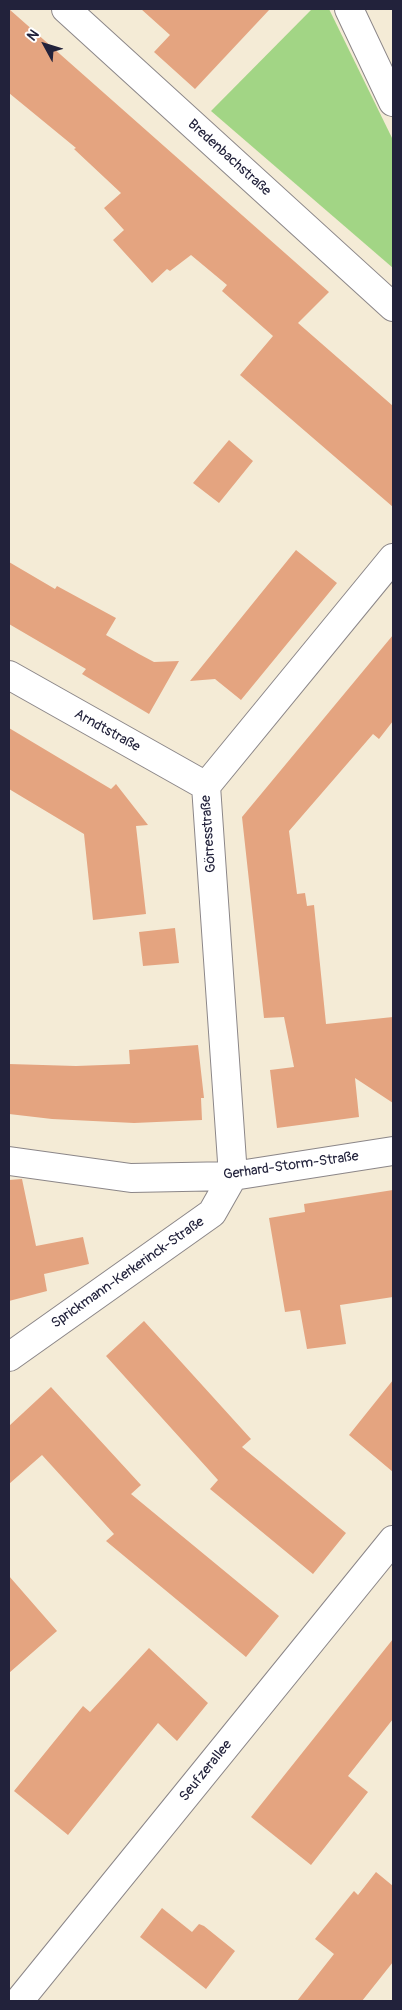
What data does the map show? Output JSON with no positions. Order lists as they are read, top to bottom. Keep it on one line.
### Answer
{"streets":{"street":["Bredenbachstraße","Arndtstraße","Görresstraße","Gerhard-Storm-Straße","Sprickmann-Kerkerinck-Straße","Seufzerallee"]},"crossings":[["Arndtstraße","Görresstraße"],["Görresstraße","Gerhard-Storm-Straße"],["Görresstraße","Sprickmann-Kerkerinck-Straße"],["Gerhard-Storm-Straße","Sprickmann-Kerkerinck-Straße"]],"north":"top left"}
